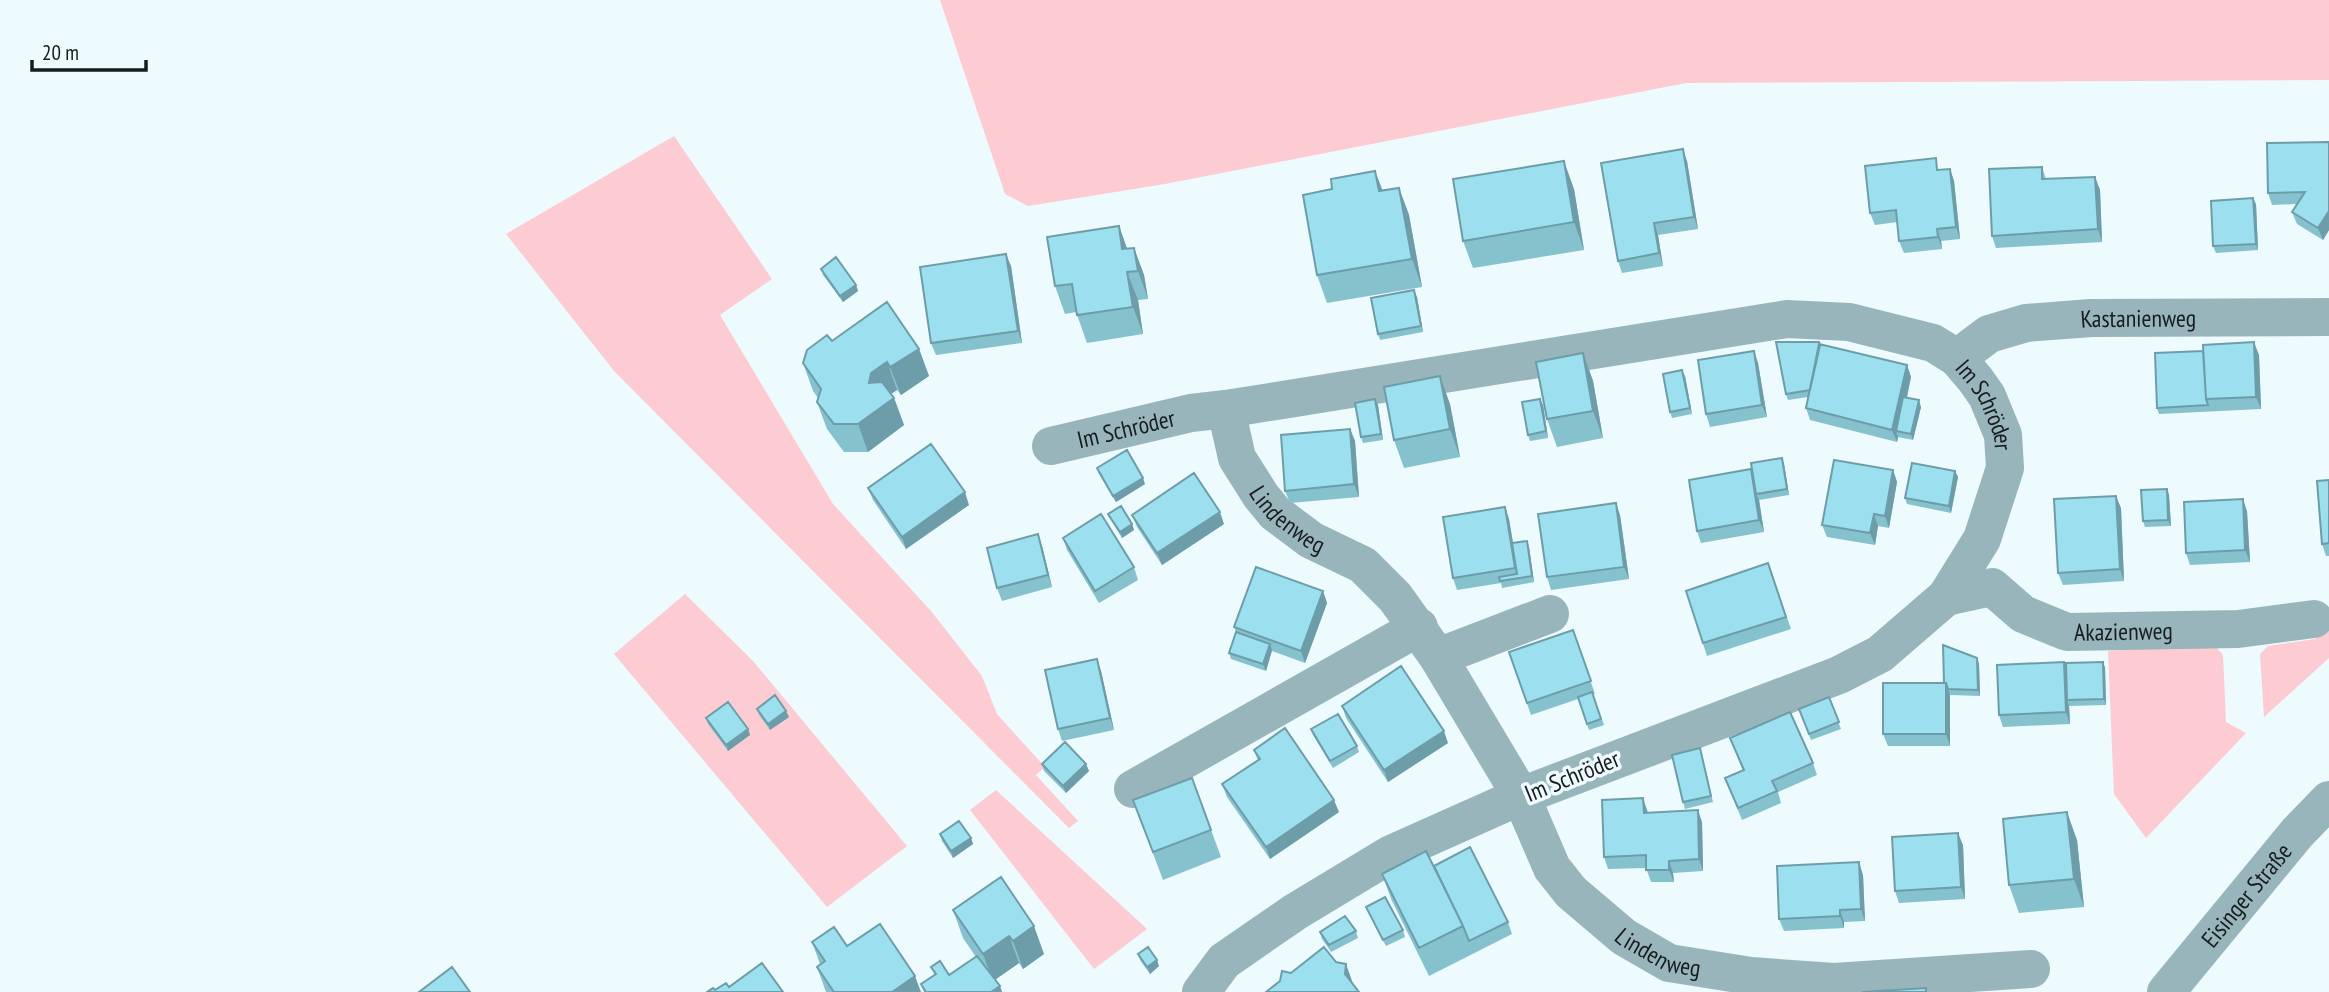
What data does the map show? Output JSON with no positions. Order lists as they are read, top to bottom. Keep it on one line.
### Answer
{"streets":{"street":["Kastanienweg","Im Schröder","Lindenweg","Akazienweg","Eisinger Straße"]},"crossings":[["Kastanienweg","Im Schröder"],["Im Schröder","Lindenweg"],["Im Schröder","Akazienweg"]],"scale_bar":"20 m"}
